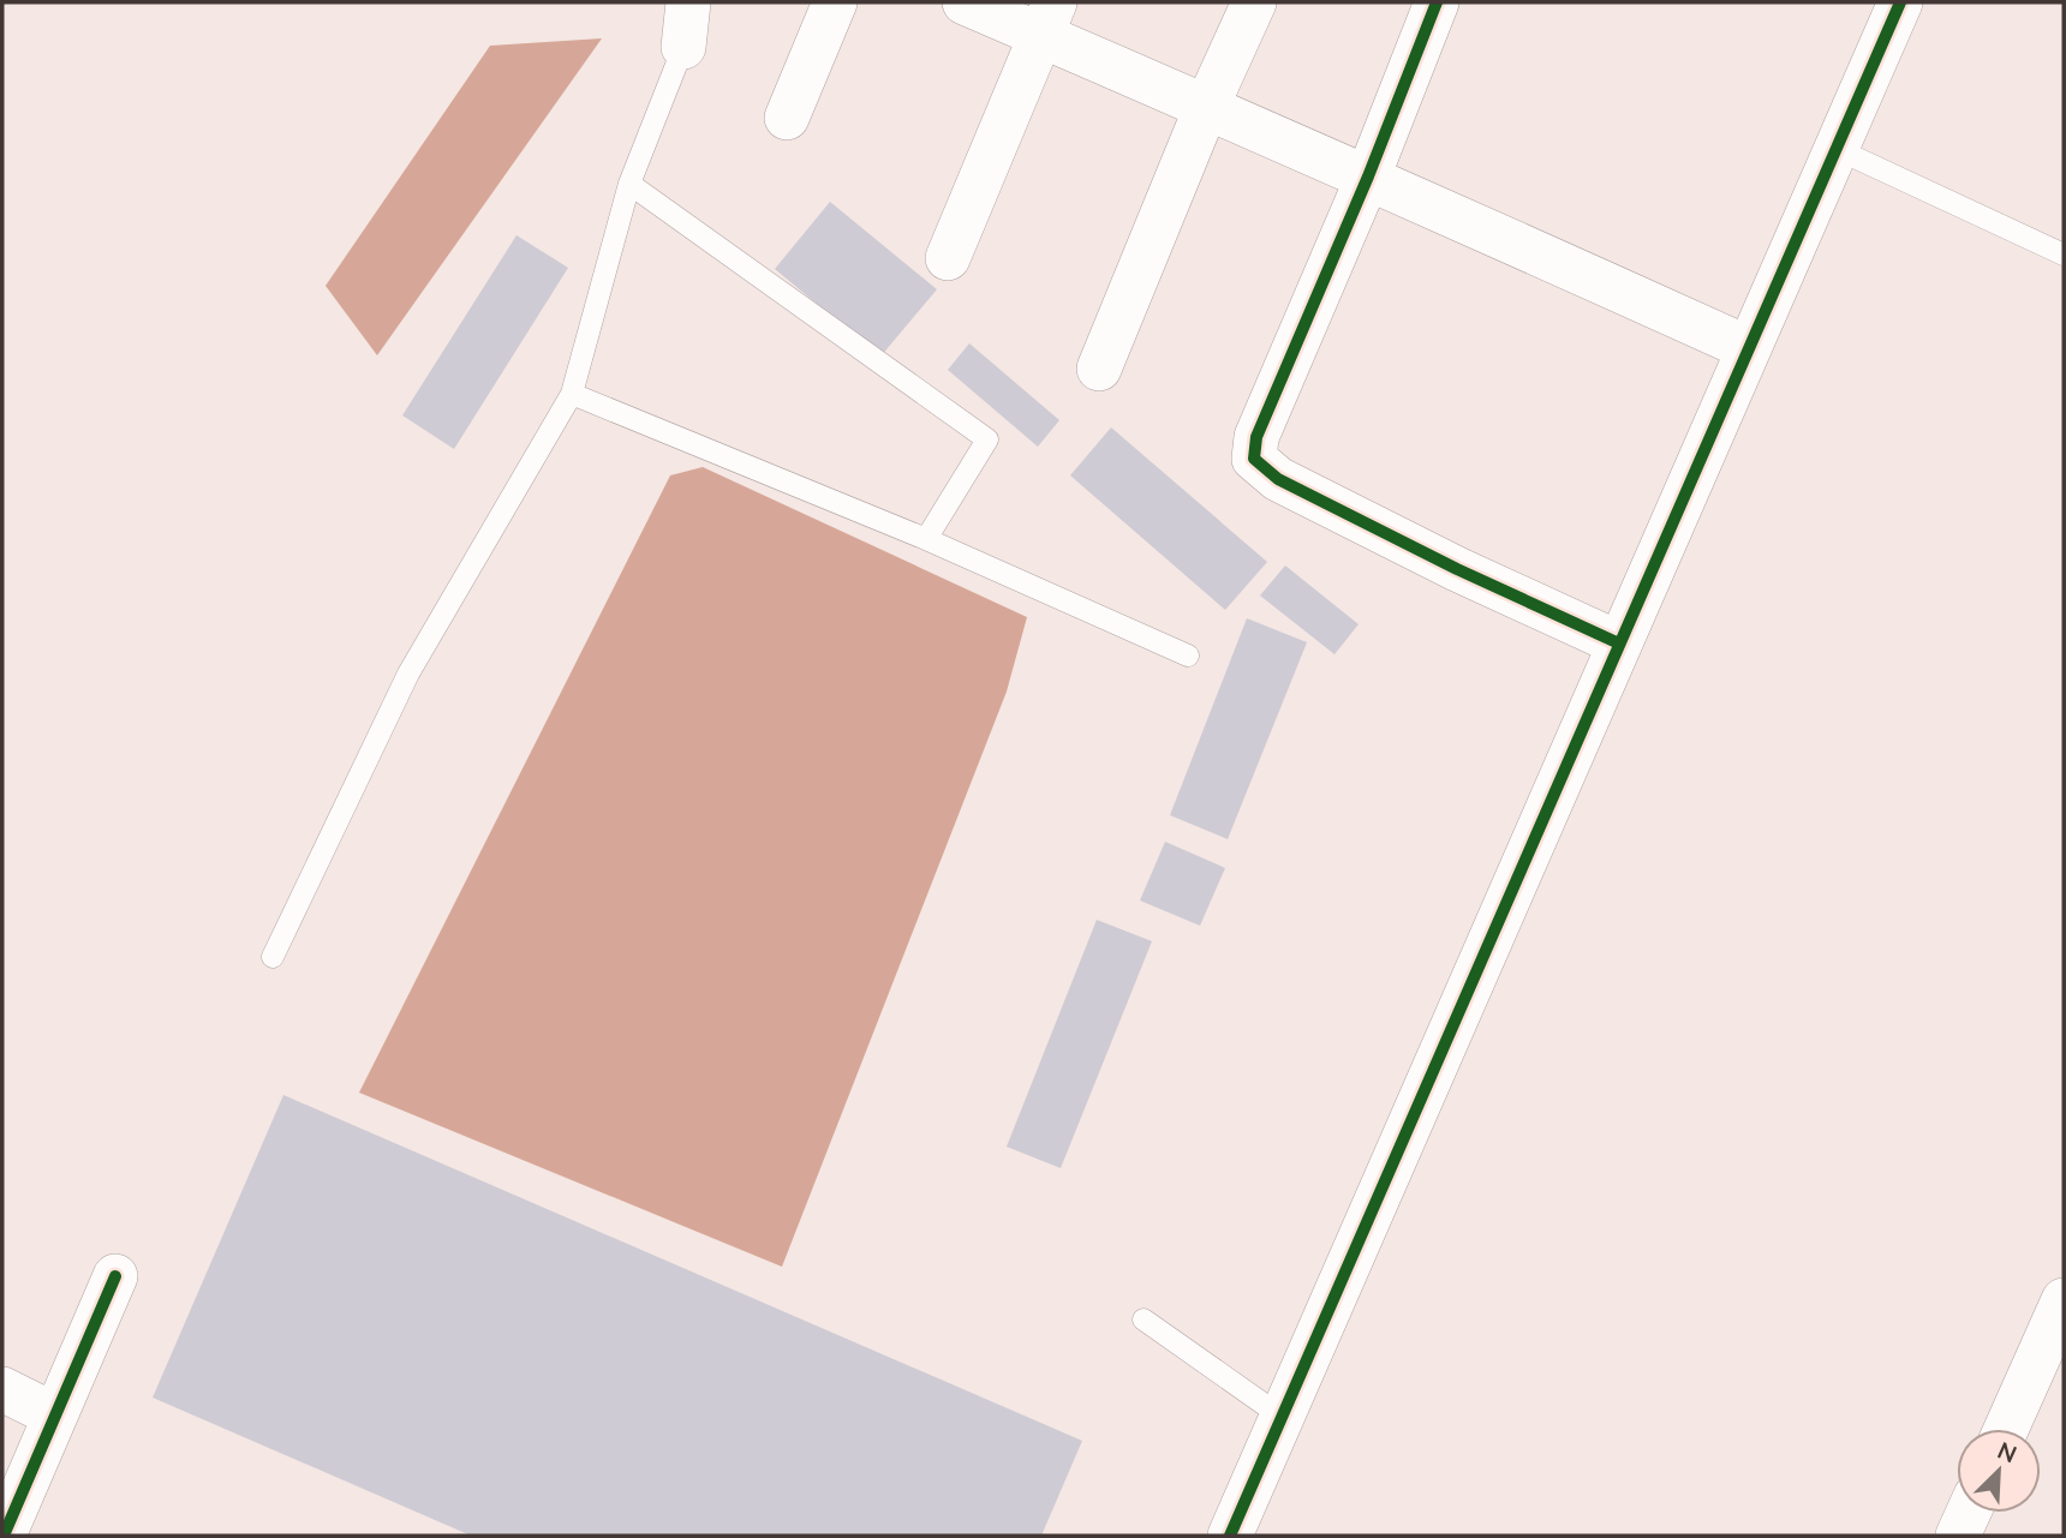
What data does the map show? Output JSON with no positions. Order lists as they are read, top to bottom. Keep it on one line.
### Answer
{"north":"top right"}
